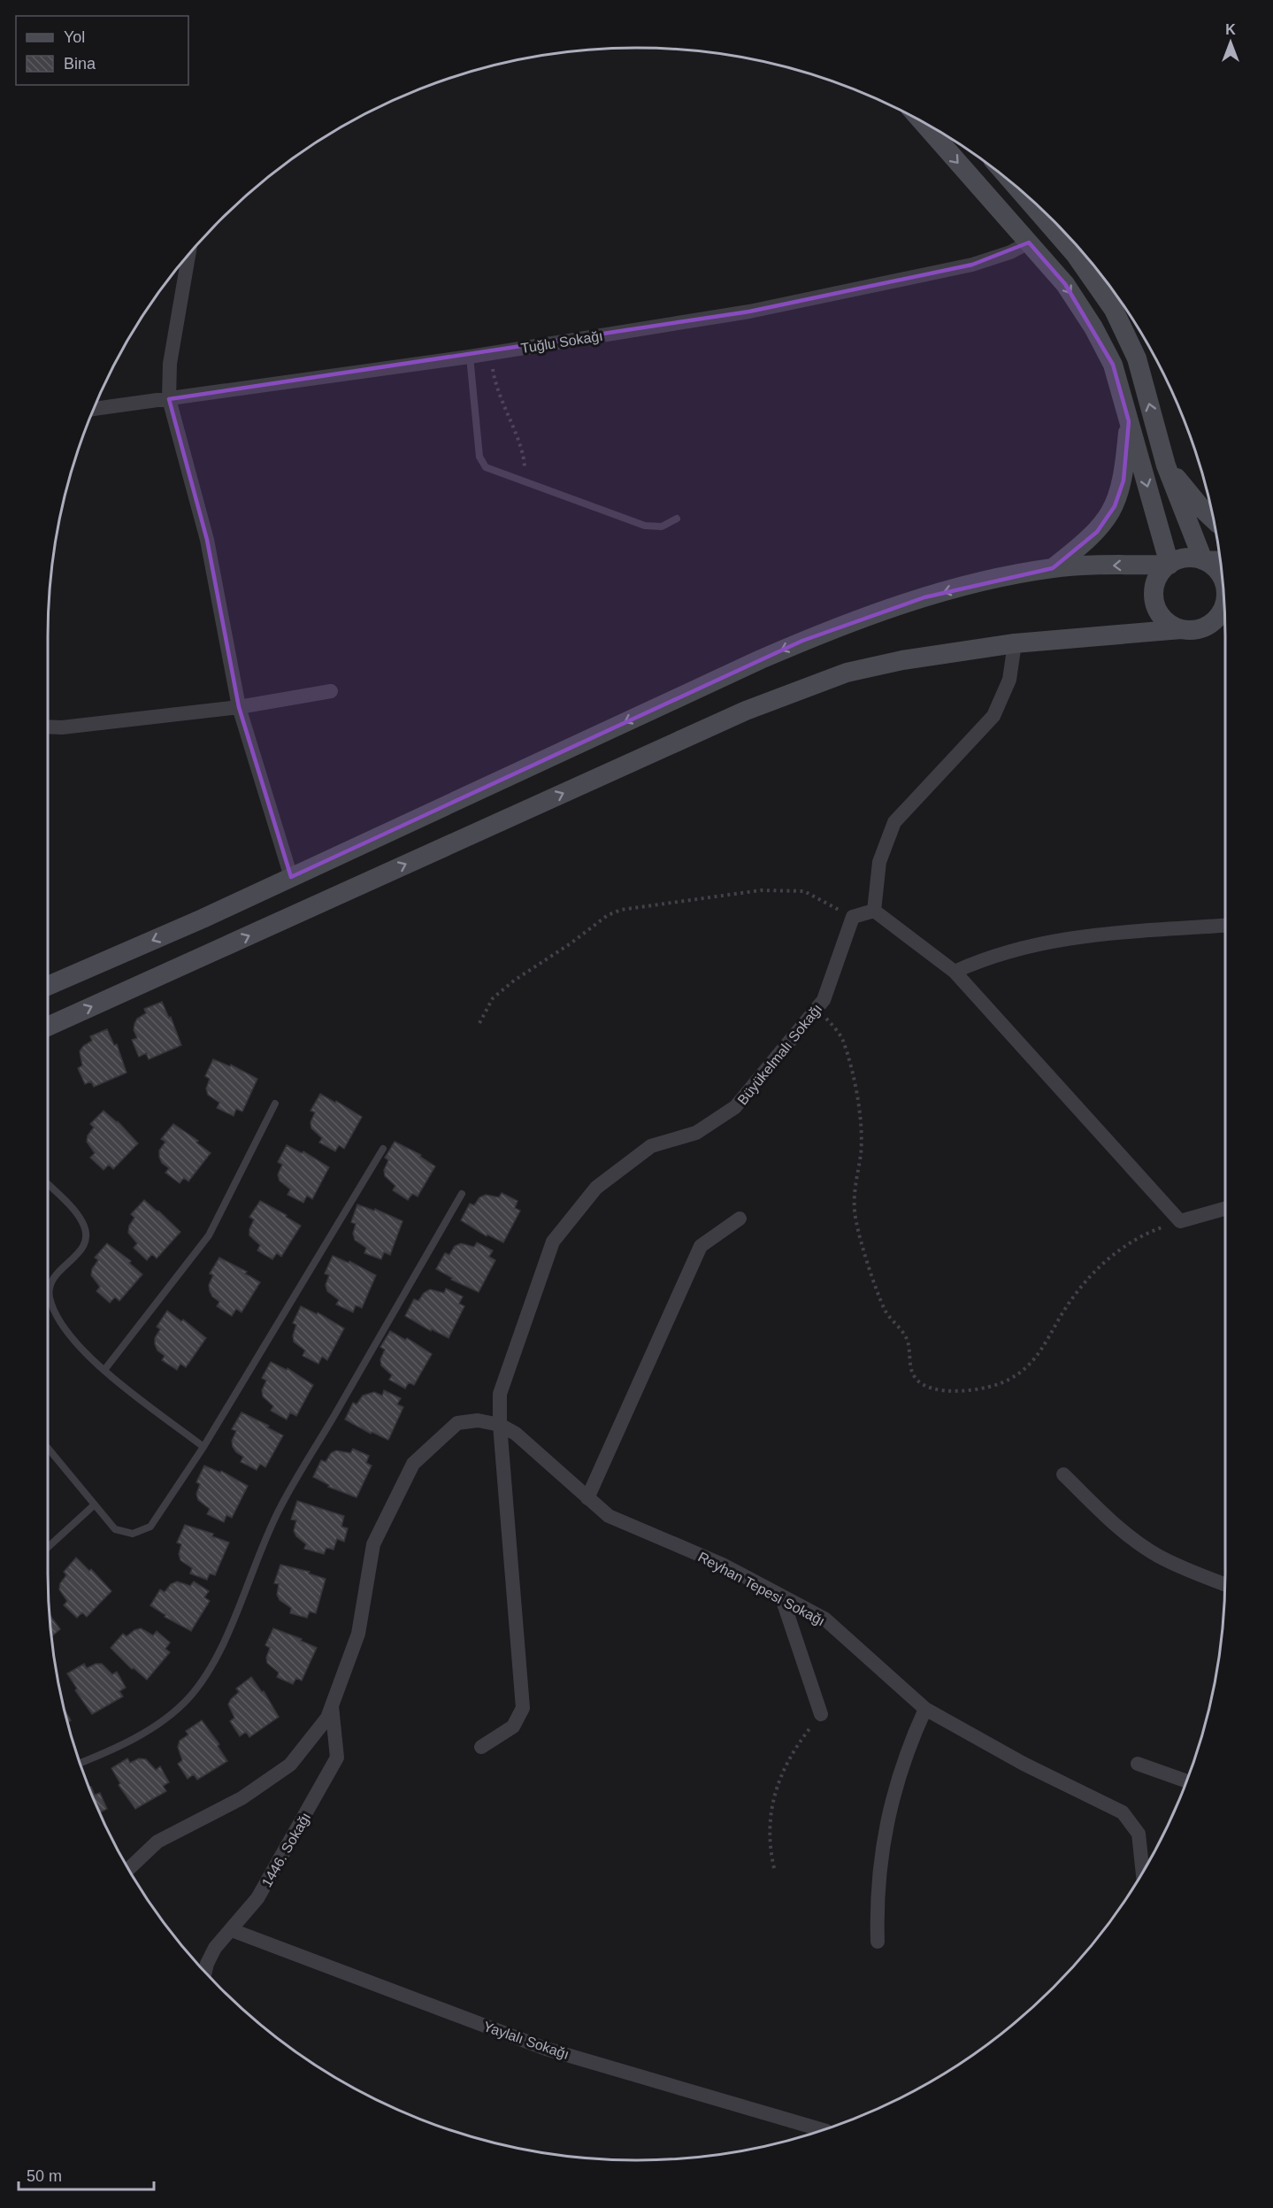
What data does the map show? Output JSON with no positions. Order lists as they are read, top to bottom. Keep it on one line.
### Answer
{"streets":{"street":["Tuğlu Sokağı","Büyükelmalı Sokağı","Reyhan Tepesi Sokağı","1446. Sokağı","Yaylalı Sokağı"]},"crossings":[["Büyükelmalı Sokağı","Reyhan Tepesi Sokağı"],["1446. Sokağı","Yaylalı Sokağı"]],"legend":["Yol","Bina"],"scale_bar":"50 m","north":"top"}
